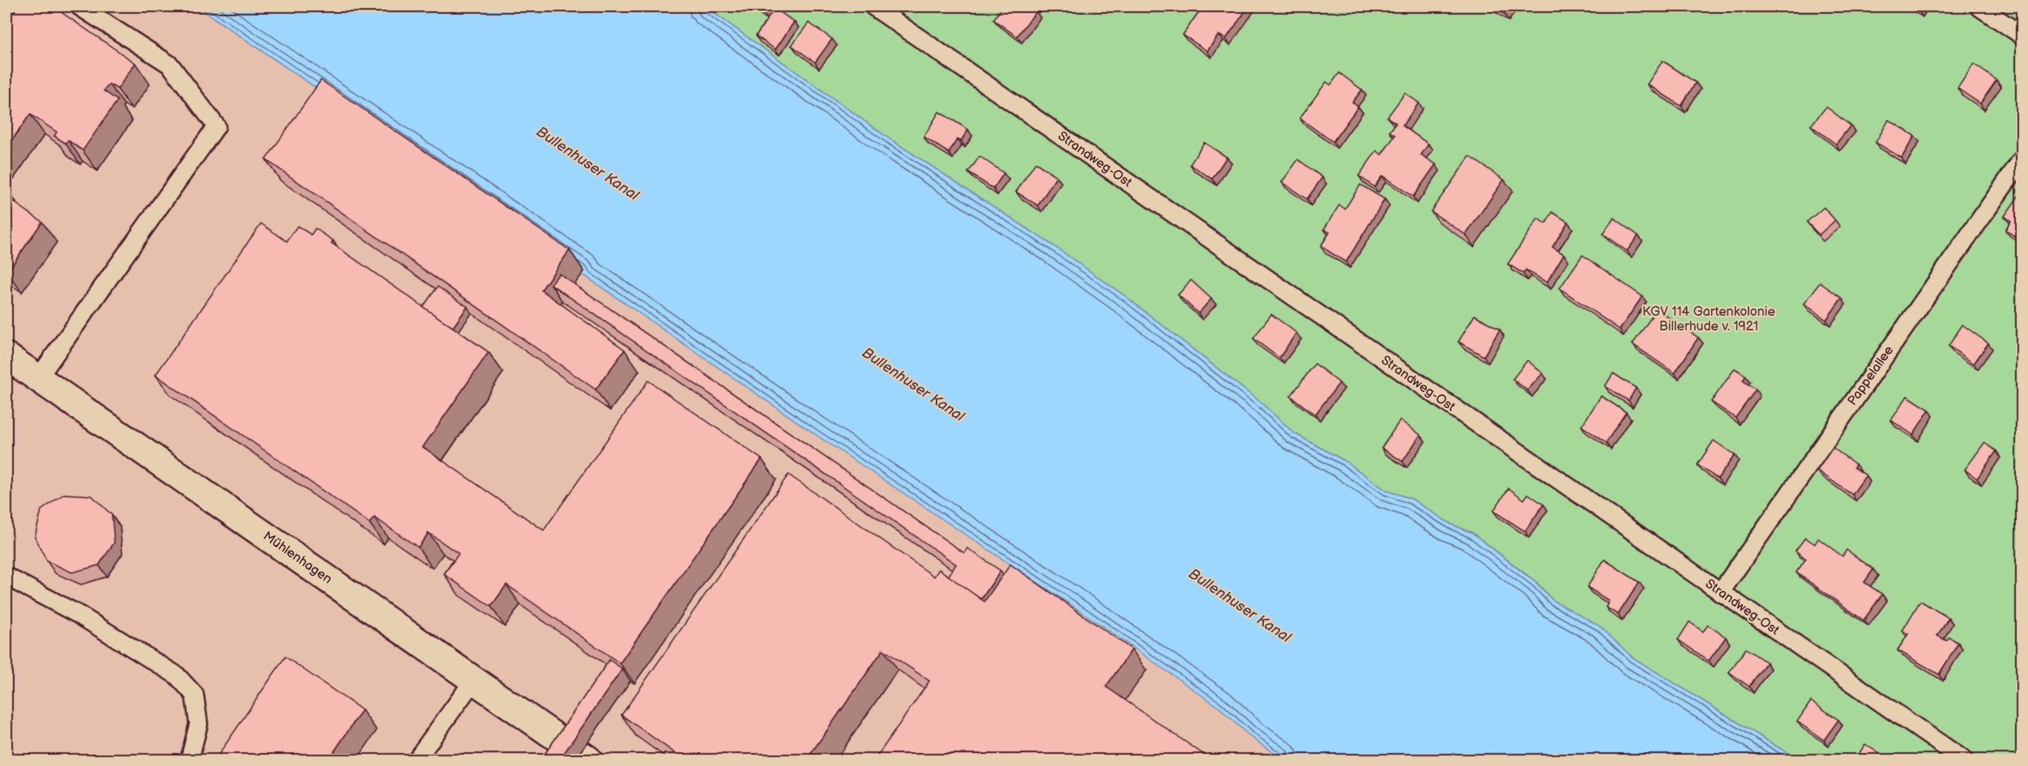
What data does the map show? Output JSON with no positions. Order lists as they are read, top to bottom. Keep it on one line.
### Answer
{"streets":{"street":["Mühlenhagen"],"lane":["Strandweg-Ost","Pappelallee"]},"crossings":[["Strandweg-Ost","Pappelallee"]],"water":["Bullenhuser Kanal"],"parks":["KGV 114 Gartenkolonie Billerhude v. 1921"]}
